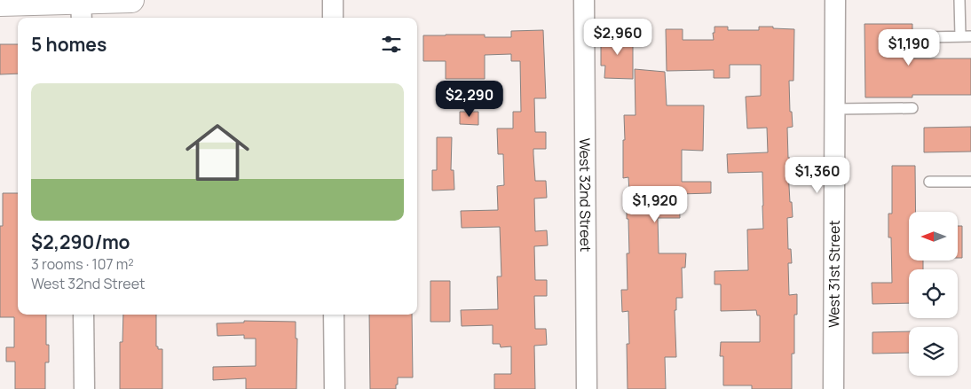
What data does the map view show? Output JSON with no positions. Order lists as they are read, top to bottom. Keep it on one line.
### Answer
{"streets":{"street":["West 32nd Street","West 31st Street"]},"north":"left","page":{"heading":"5 homes","price":["$2,960","$1,190","$2,290","$1,360","$1,920"],"list":[{"name":"$2,290/mo","note":"3 rooms · 107 m² · West 32nd Street"}]}}
